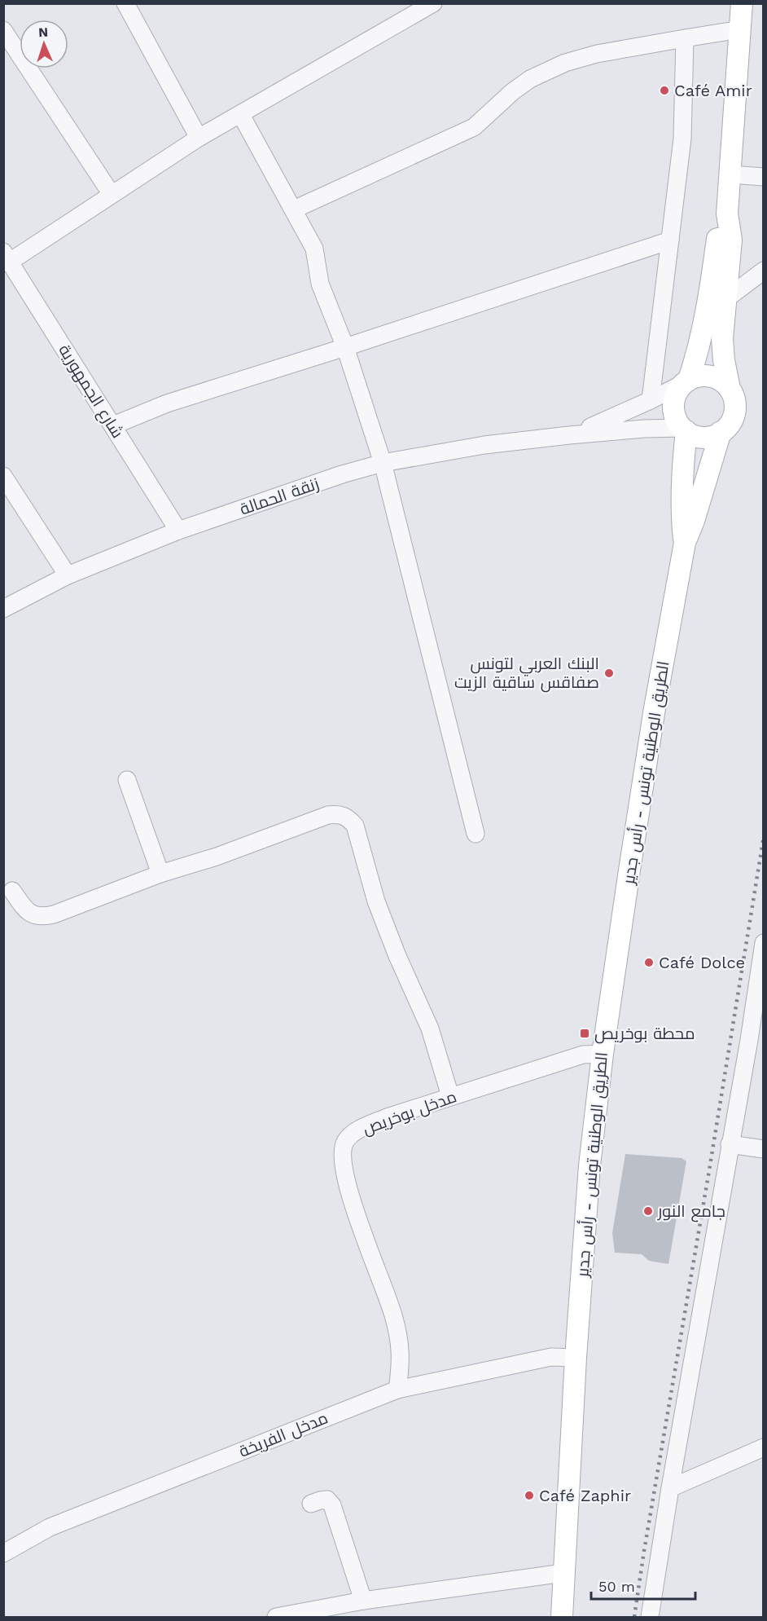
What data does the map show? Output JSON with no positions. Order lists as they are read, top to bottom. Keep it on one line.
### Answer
{"streets":{"main road":["الطريق الوطنية تونس - رأس جدير"],"street":["شارع الجمهورية","زنقة الحمالة","مدخل بوخريص","مدخل الفريخة"]},"crossings":[["شارع الجمهورية","زنقة الحمالة"],["الطريق الوطنية تونس - رأس جدير","مدخل بوخريص"],["الطريق الوطنية تونس - رأس جدير","مدخل الفريخة"],["مدخل بوخريص","مدخل الفريخة"]],"places":{"other":["Café Amir","البنك العربي لتونس صفاقس ساقية الزيت","Café Dolce","جامع النور","Café Zaphir"],"transit":["محطة بوخريص"]},"scale_bar":"50 m","north":"top"}
